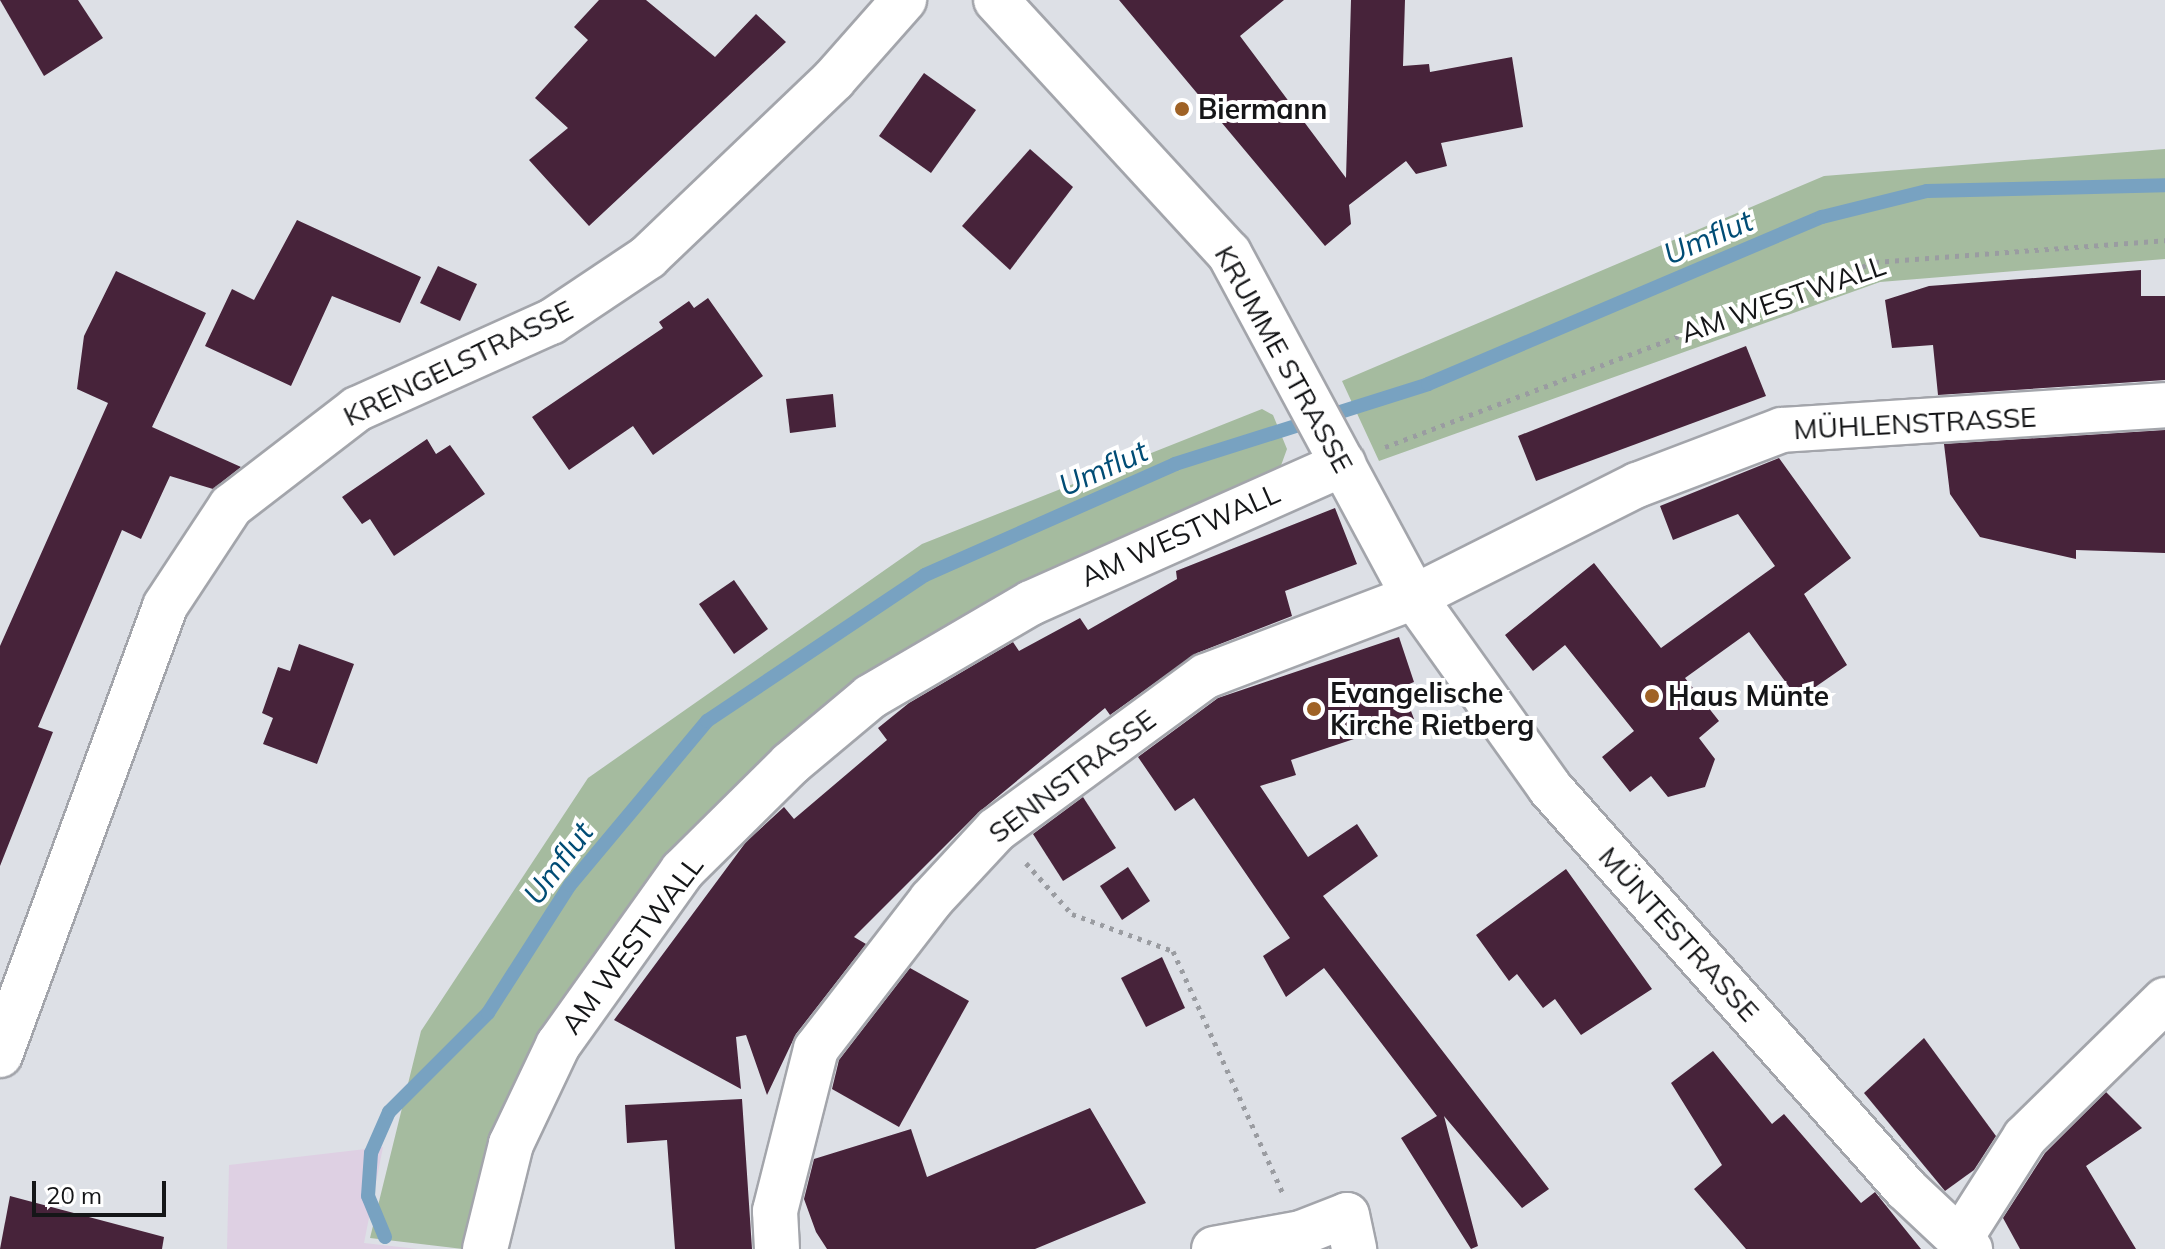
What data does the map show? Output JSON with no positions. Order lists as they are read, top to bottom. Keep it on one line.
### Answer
{"streets":{"street":["AM WESTWALL","KRUMME STRASSE","KRENGELSTRASSE","MÜHLENSTRASSE","SENNSTRASSE","MÜNTESTRASSE"]},"crossings":[["AM WESTWALL","KRUMME STRASSE"],["KRUMME STRASSE","MÜHLENSTRASSE"],["KRUMME STRASSE","SENNSTRASSE"],["KRUMME STRASSE","MÜNTESTRASSE"],["MÜHLENSTRASSE","SENNSTRASSE"],["MÜHLENSTRASSE","MÜNTESTRASSE"],["SENNSTRASSE","MÜNTESTRASSE"]],"water":["Umflut"],"places":["Biermann","Haus Münte","Evangelische Kirche Rietberg"],"scale_bar":"20 m"}
